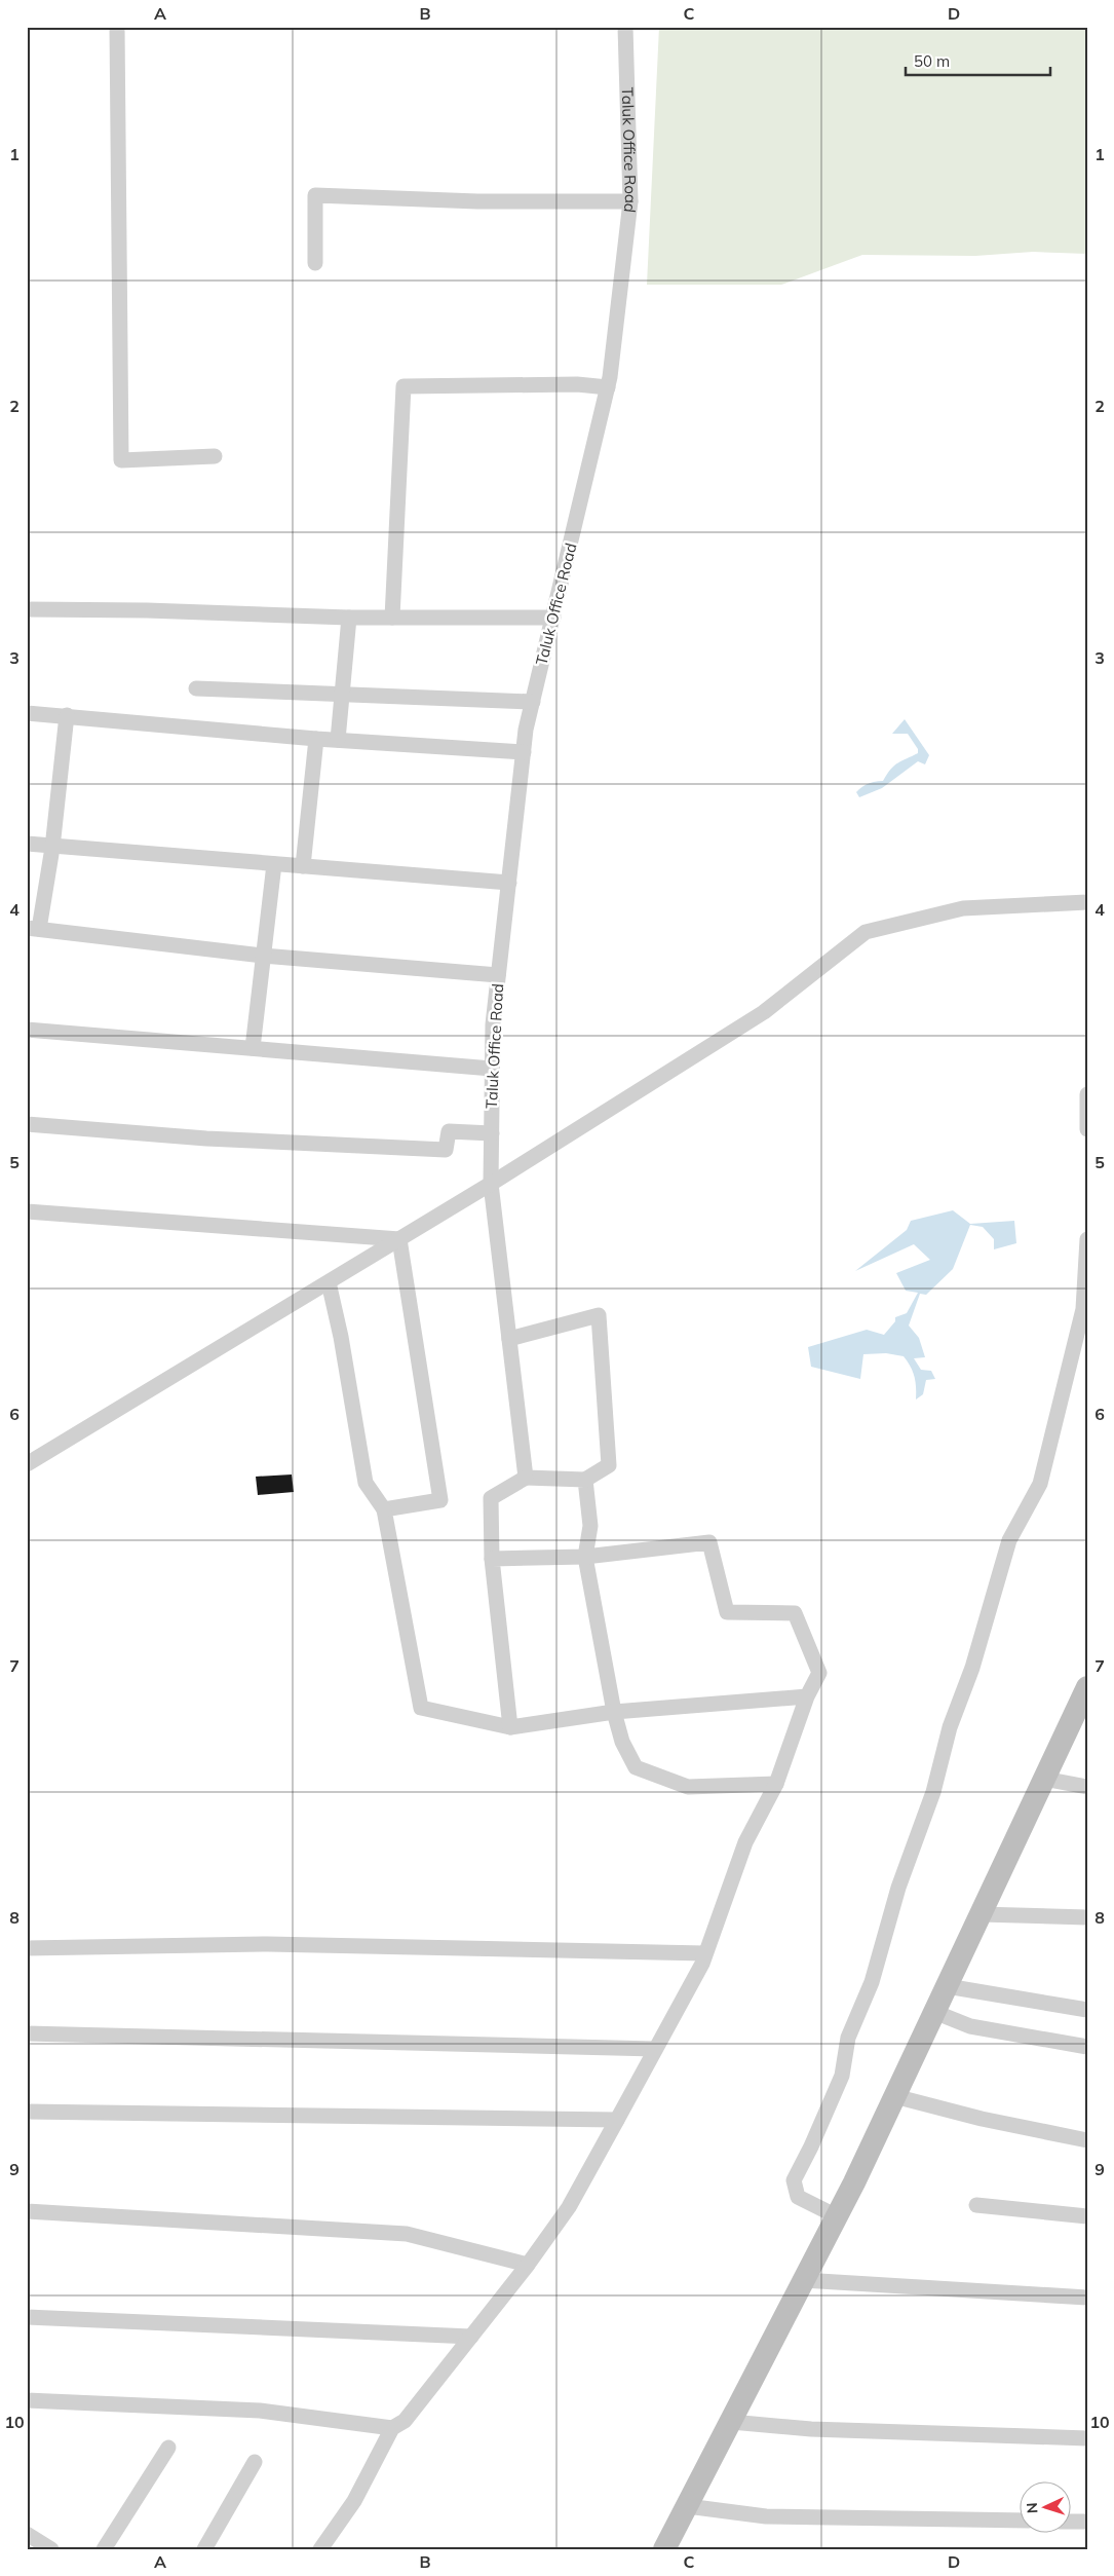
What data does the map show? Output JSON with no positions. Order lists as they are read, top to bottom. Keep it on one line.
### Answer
{"streets":{"street":["Taluk Office Road"]},"scale_bar":"50 m","north":"left","grid":{"columns":["A","B","C","D"],"rows":["1","2","3","4","5","6","7","8","9","10"]}}
